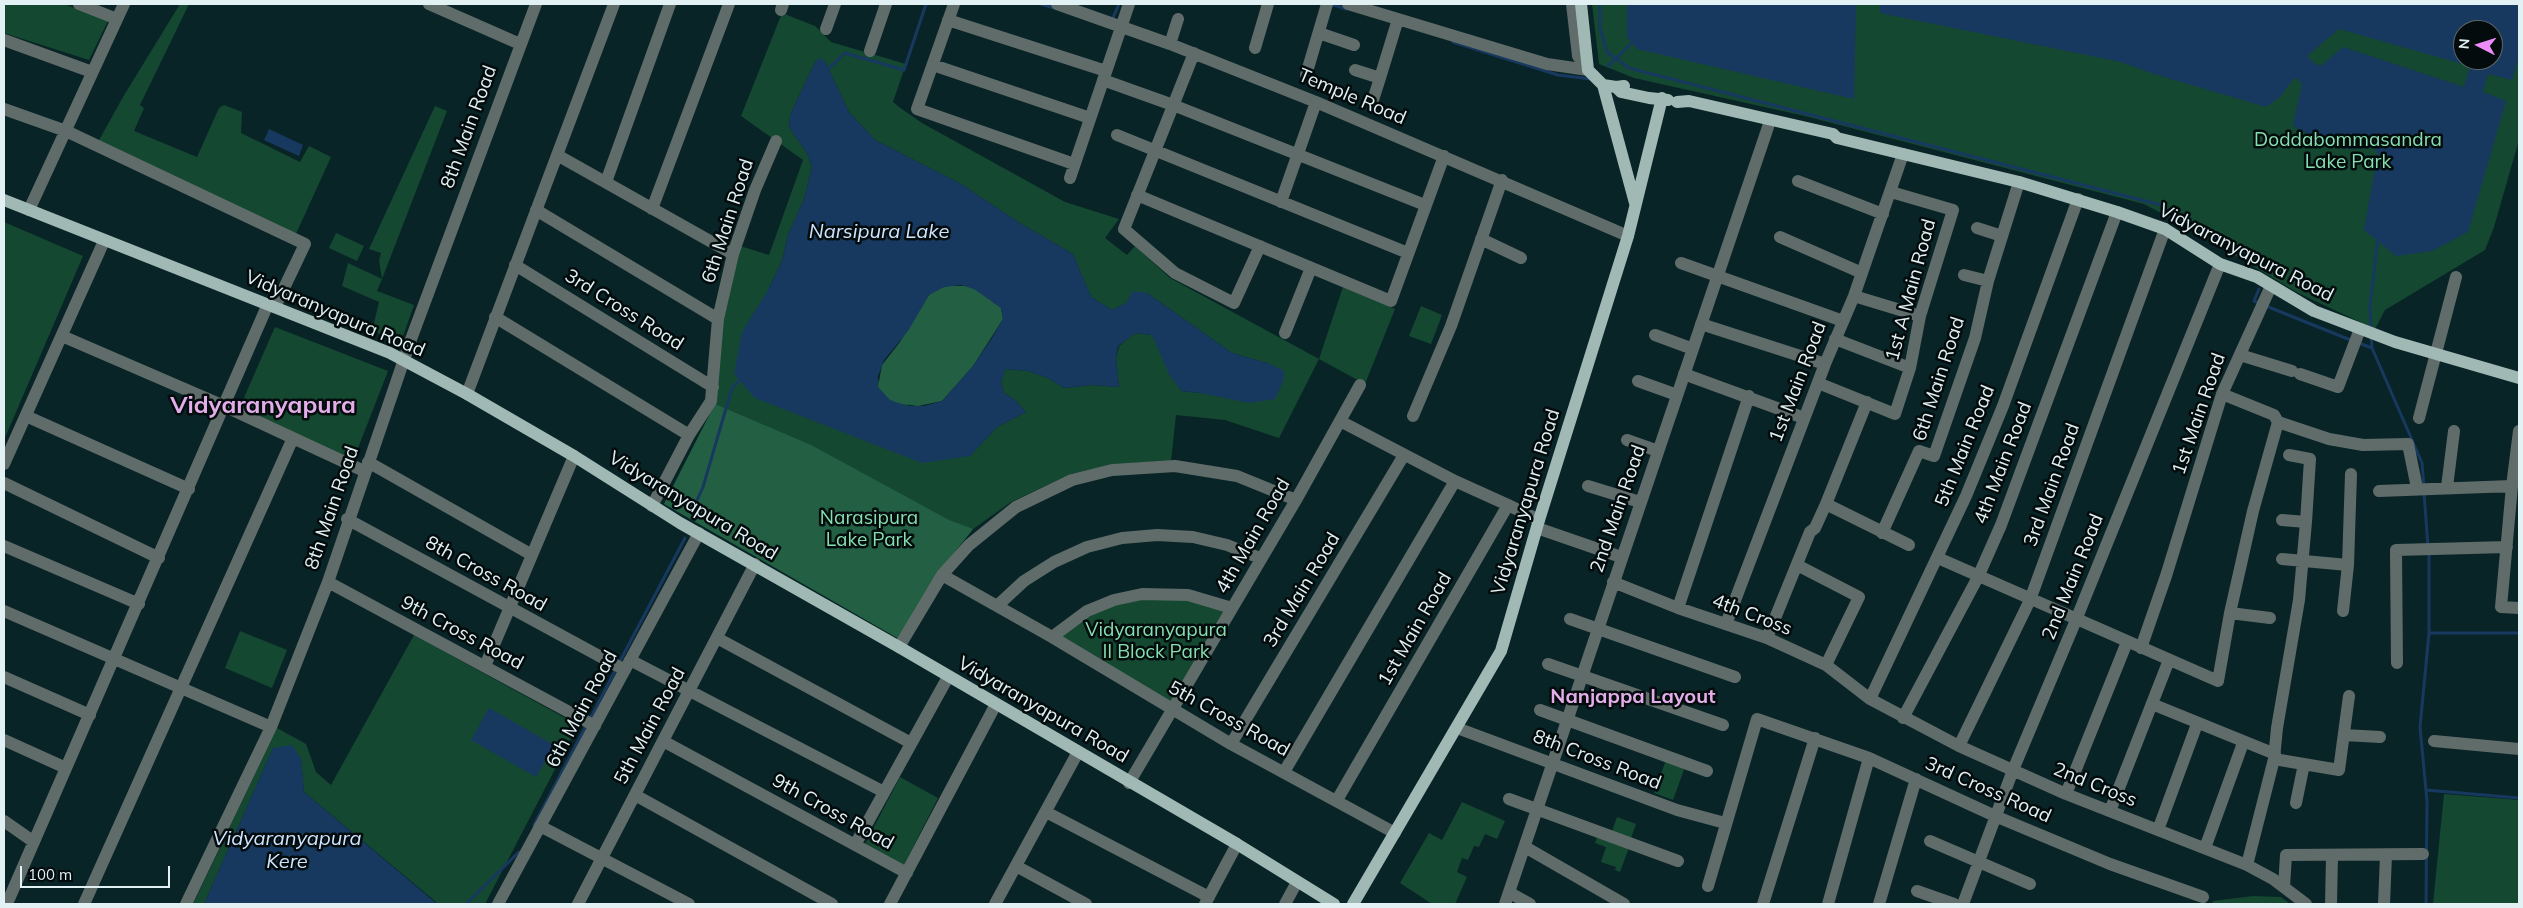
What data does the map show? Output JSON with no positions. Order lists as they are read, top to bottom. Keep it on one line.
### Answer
{"streets":{"main road":["Vidyaranyapura Road"],"street":["Temple Road","8th Main Road","6th Main Road","1st A Main Road","3rd Cross Road","1st Main Road","5th Main Road","4th Main Road","3rd Main Road","2nd Main Road","8th Cross Road","4th Cross","9th Cross Road","5th Cross Road","2nd Cross"]},"crossings":[["Temple Road","Vidyaranyapura Road"],["8th Main Road","Vidyaranyapura Road"],["8th Main Road","8th Cross Road"],["8th Main Road","9th Cross Road"],["6th Main Road","Vidyaranyapura Road"],["6th Main Road","3rd Cross Road"],["6th Main Road","8th Cross Road"],["6th Main Road","9th Cross Road"],["Vidyaranyapura Road","1st Main Road"],["Vidyaranyapura Road","5th Main Road"],["Vidyaranyapura Road","4th Main Road"],["Vidyaranyapura Road","3rd Main Road"],["Vidyaranyapura Road","2nd Main Road"],["Vidyaranyapura Road","8th Cross Road"],["Vidyaranyapura Road","5th Cross Road"],["1st A Main Road","1st Main Road"],["3rd Cross Road","2nd Main Road"],["3rd Cross Road","8th Cross Road"],["1st Main Road","4th Cross"],["1st Main Road","5th Cross Road"],["5th Main Road","8th Cross Road"],["5th Main Road","4th Cross"],["5th Main Road","9th Cross Road"],["5th Main Road","2nd Cross"],["4th Main Road","5th Cross Road"],["4th Main Road","2nd Cross"],["3rd Main Road","5th Cross Road"],["3rd Main Road","2nd Cross"],["2nd Main Road","8th Cross Road"],["2nd Main Road","4th Cross"],["2nd Main Road","2nd Cross"],["4th Cross","2nd Cross"]],"districts":["Vidyaranyapura","Nanjappa Layout"],"water":["Narsipura Lake","Vidyaranyapura Kere"],"parks":["Doddabommasandra Lake Park","Narasipura Lake Park","Vidyaranyapura II Block Park"],"scale_bar":"100 m","north":"left"}
